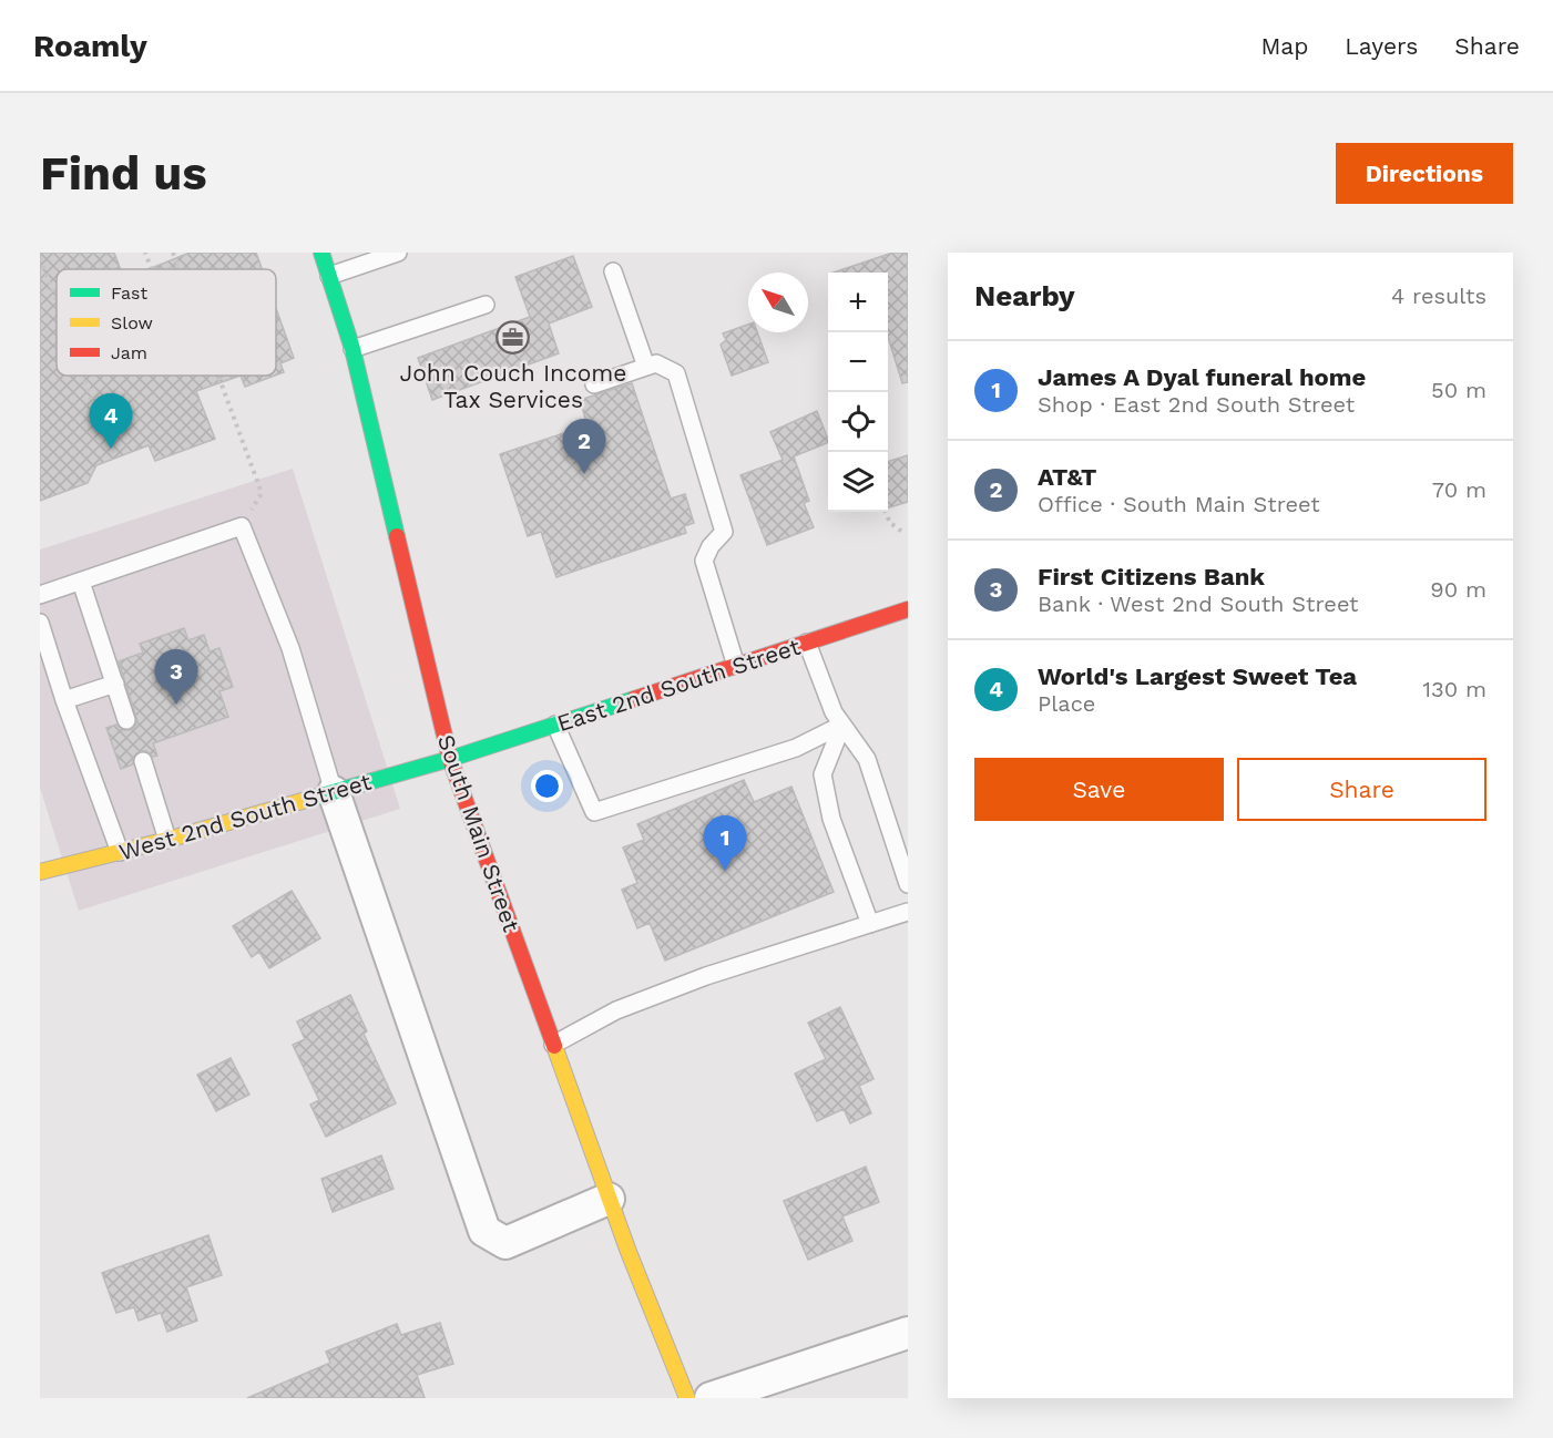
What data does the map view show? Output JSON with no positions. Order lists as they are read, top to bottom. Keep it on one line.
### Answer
{"streets":{"main road":["East 2nd South Street","West 2nd South Street","South Main Street"]},"crossings":[["East 2nd South Street","West 2nd South Street"],["East 2nd South Street","South Main Street"],["West 2nd South Street","South Main Street"]],"places":{"office":["John Couch Income Tax Services"]},"legend":["Fast","Slow","Jam"],"north":"top left","page":{"header":"Roamly","nav":["Map","Layers","Share"],"buttons":["Directions",["Save","Share"]],"title":"Find us","heading":["Nearby","4 results"],"map_buttons":["+","−"],"list":[{"mark":"1","name":"James A Dyal funeral home","note":"Shop · East 2nd South Street","value":"50 m"},{"mark":"2","name":"AT&T","note":"Office · South Main Street","value":"70 m"},{"mark":"3","name":"First Citizens Bank","note":"Bank · West 2nd South Street","value":"90 m"},{"mark":"4","name":"World's Largest Sweet Tea","note":"Place","value":"130 m"}],"pins":["4","2","3","1"]}}
